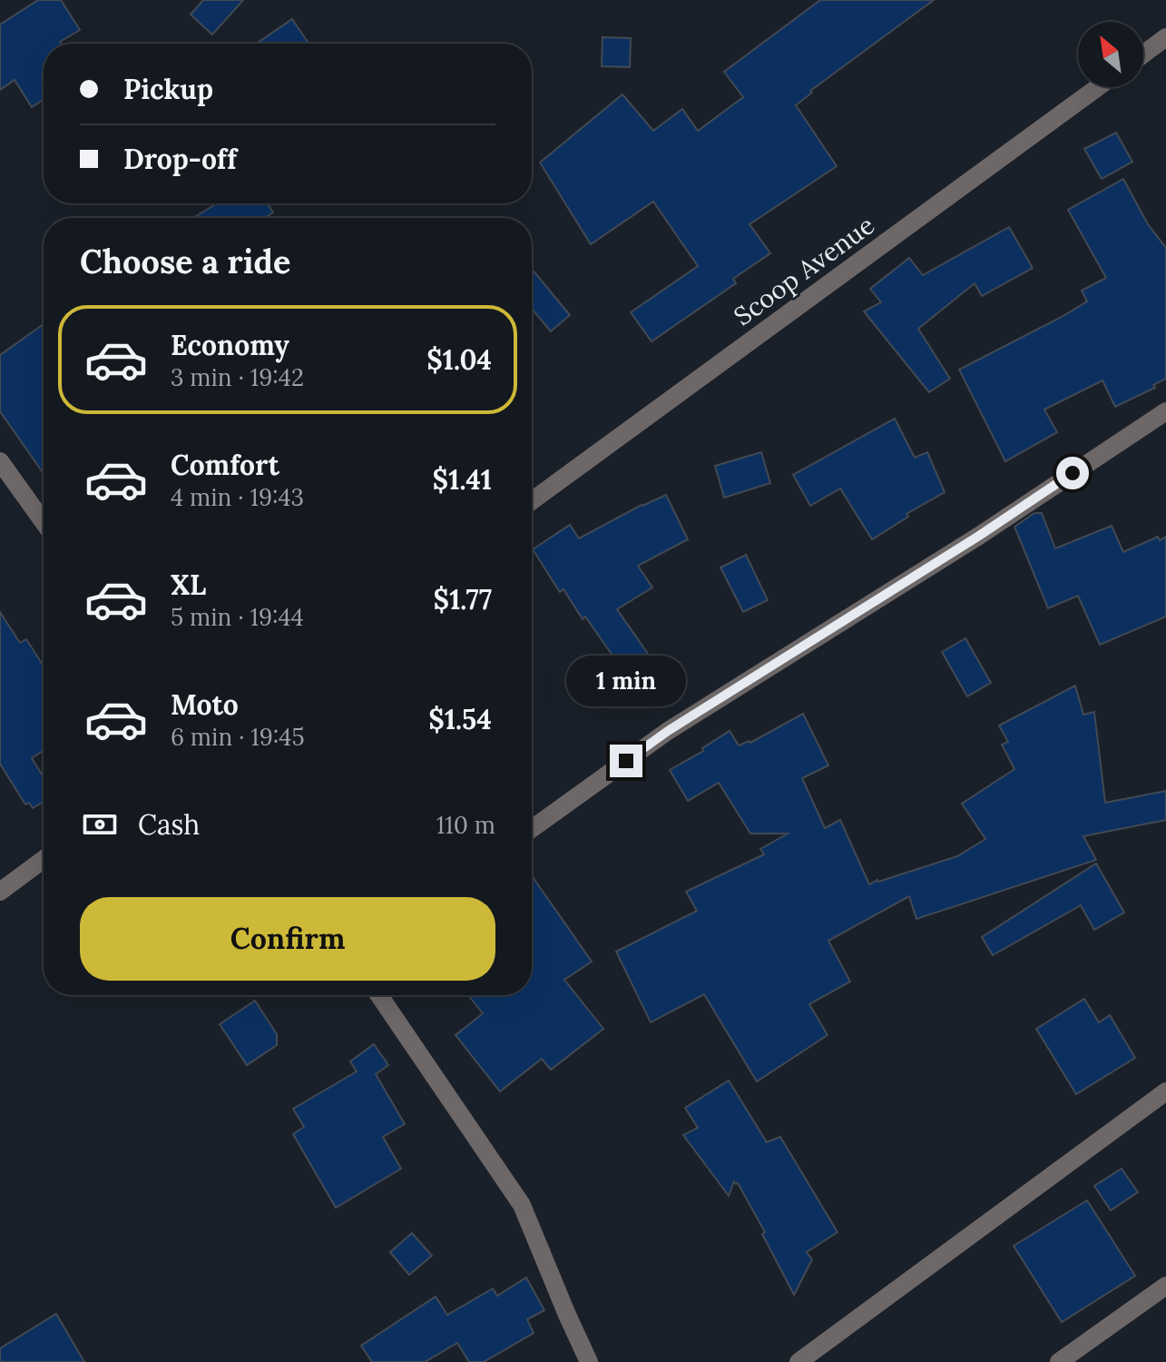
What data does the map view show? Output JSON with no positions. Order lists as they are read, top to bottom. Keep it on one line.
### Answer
{"streets":{"street":["Scoop Avenue"]},"north":"top left","page":{"banner":["Pickup","Drop-off"],"heading":"Choose a ride","list":[{"name":"Economy","note":"3 min · 19:42","value":"$1.04"},{"name":"Comfort","note":"4 min · 19:43","value":"$1.41"},{"name":"XL","note":"5 min · 19:44","value":"$1.77"},{"name":"Moto","note":"6 min · 19:45","value":"$1.54"}],"bubble":"1 min","pay":["Cash","110 m"],"buttons":"Confirm"}}
